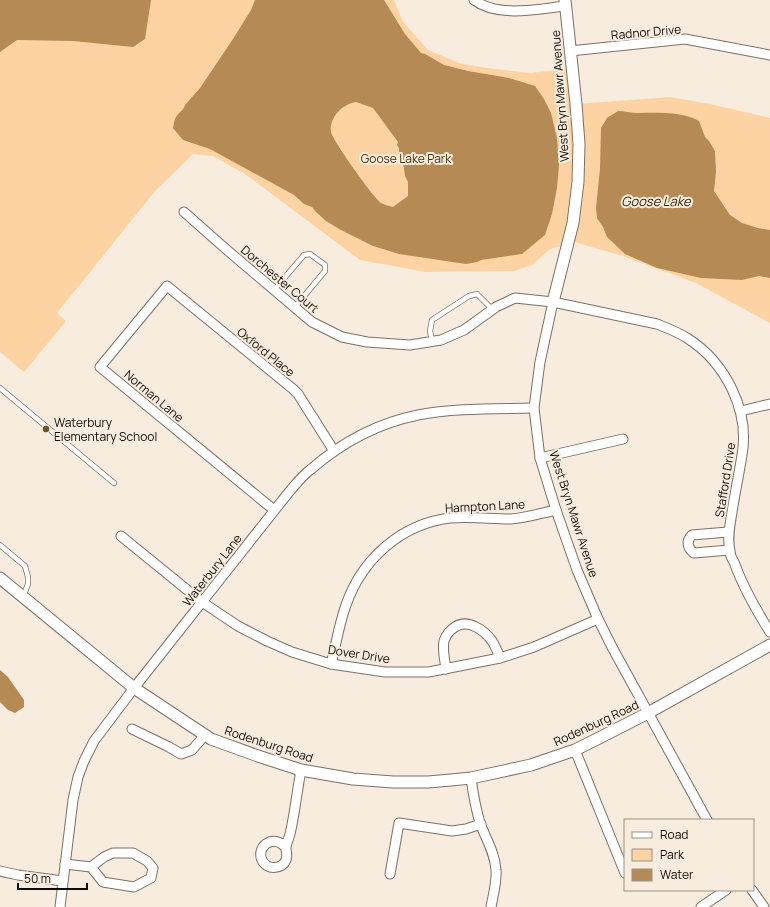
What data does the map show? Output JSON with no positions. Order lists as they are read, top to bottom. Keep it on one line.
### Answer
{"streets":{"street":["Radnor Drive","West Bryn Mawr Avenue","Dorchester Court","Oxford Place","Norman Lane","Stafford Drive","Hampton Lane","Waterbury Lane","Dover Drive","Rodenburg Road"]},"crossings":[["Radnor Drive","West Bryn Mawr Avenue"],["West Bryn Mawr Avenue","Dorchester Court"],["West Bryn Mawr Avenue","Stafford Drive"],["West Bryn Mawr Avenue","Hampton Lane"],["West Bryn Mawr Avenue","Waterbury Lane"],["West Bryn Mawr Avenue","Dover Drive"],["West Bryn Mawr Avenue","Rodenburg Road"],["Dorchester Court","Stafford Drive"],["Oxford Place","Norman Lane"],["Oxford Place","Waterbury Lane"],["Norman Lane","Waterbury Lane"],["Hampton Lane","Dover Drive"],["Waterbury Lane","Dover Drive"],["Waterbury Lane","Rodenburg Road"]],"water":["Goose Lake"],"parks":["Goose Lake Park"],"places":["Waterbury Elementary School"],"legend":["Road","Park","Water"],"scale_bar":"50 m"}
